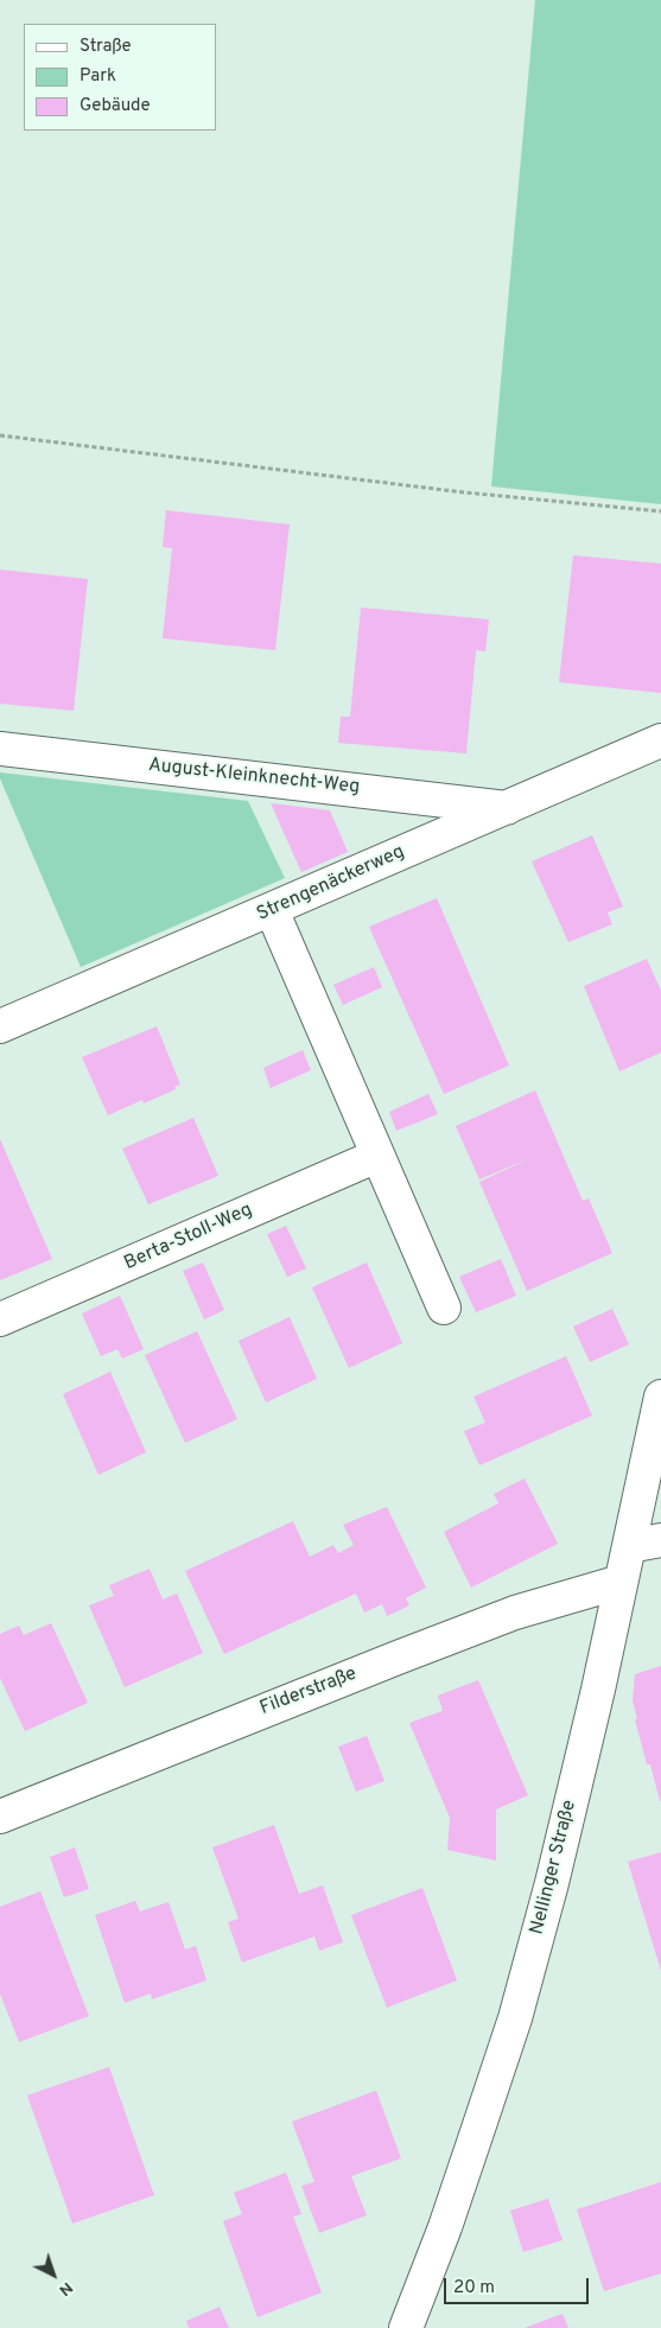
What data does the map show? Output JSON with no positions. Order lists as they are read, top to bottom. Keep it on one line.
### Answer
{"streets":{"street":["August-Kleinknecht-Weg","Strengenäckerweg","Berta-Stoll-Weg","Filderstraße","Nellinger Straße"]},"crossings":[["August-Kleinknecht-Weg","Strengenäckerweg"],["Filderstraße","Nellinger Straße"]],"legend":["Straße","Park","Gebäude"],"scale_bar":"20 m","north":"bottom right"}
